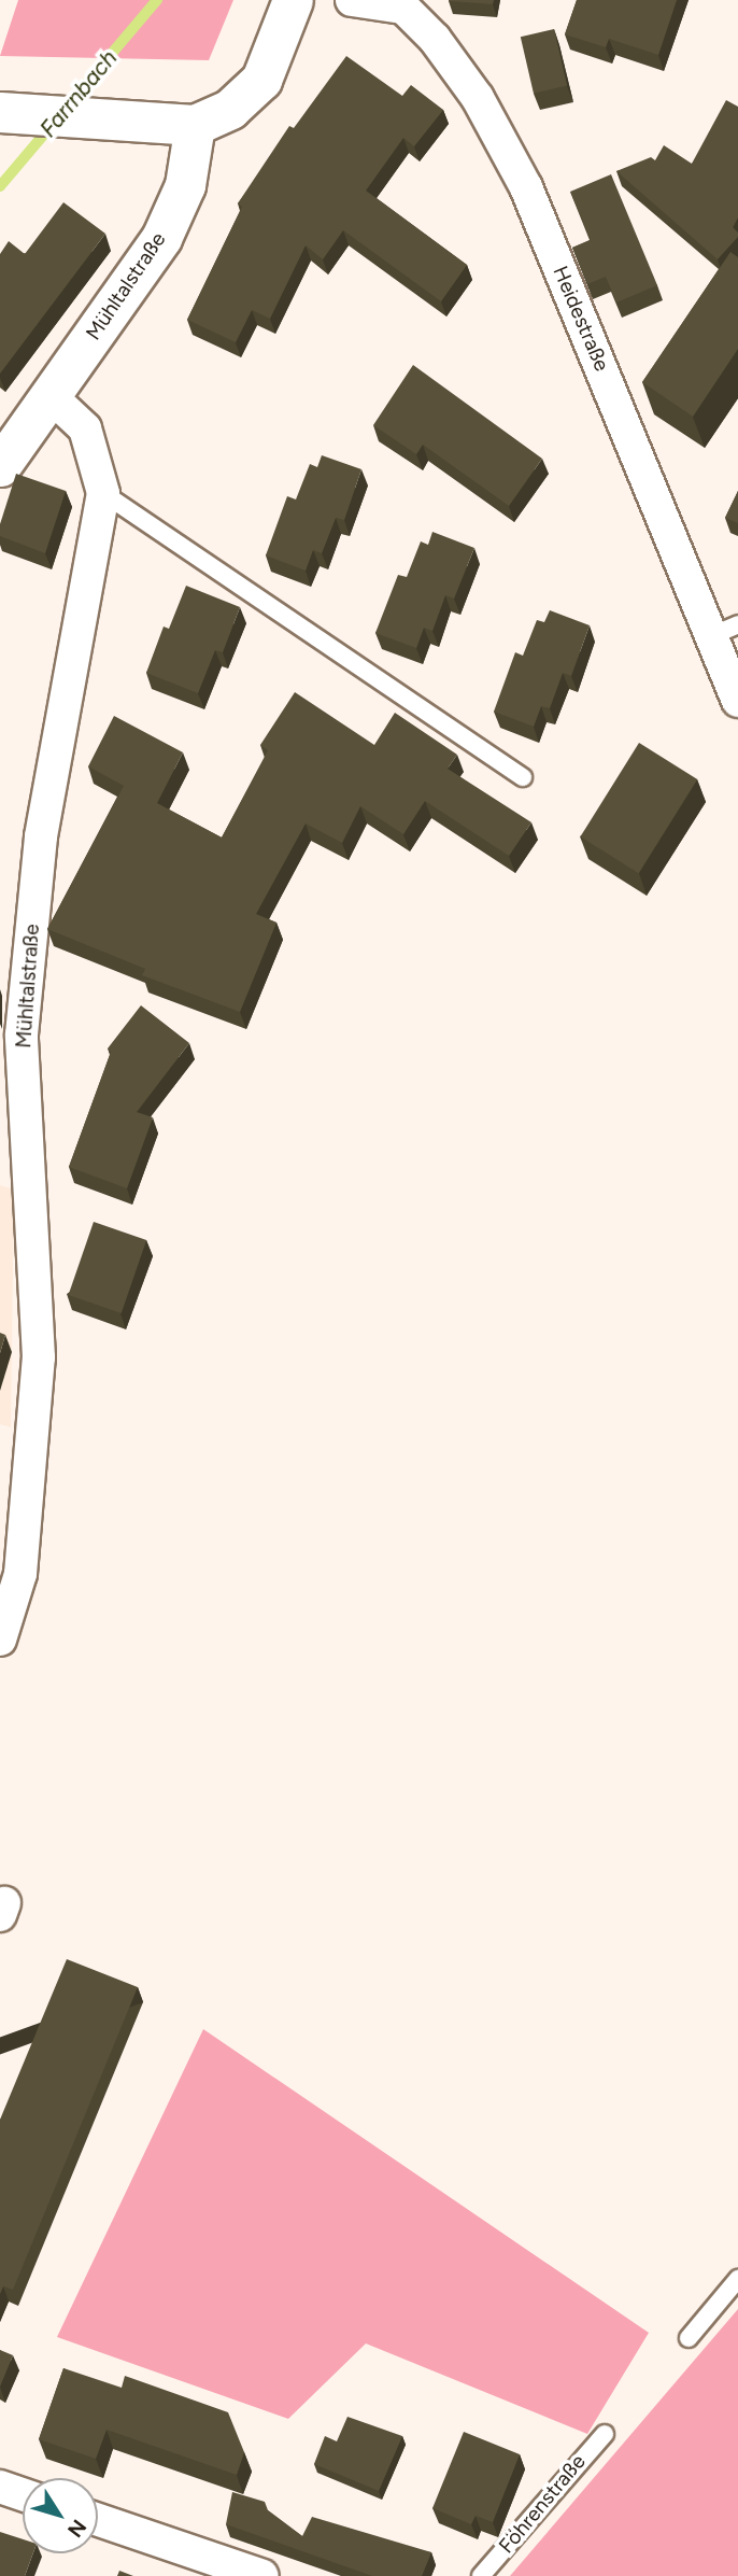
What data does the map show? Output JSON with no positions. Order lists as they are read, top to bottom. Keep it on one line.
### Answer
{"streets":{"street":["Mühltalstraße","Heidestraße"],"lane":["Föhrenstraße"]},"water":["Farrnbach"],"north":"bottom right"}
